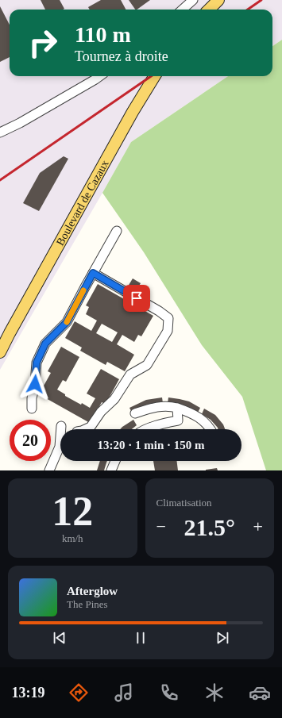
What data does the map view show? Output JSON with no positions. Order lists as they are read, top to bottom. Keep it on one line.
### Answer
{"streets":{"main road":["Boulevard de Cazaux"]},"page":{"turn":["110 m","Tournez à droite"],"limit":"20","trip":"13:20 · 1 min · 150 m","tile":[["12","km/h"],"Climatisation"],"heat":["−","21.5°","+"],"song":["Afterglow","The Pines"],"tabs":"13:19"}}
